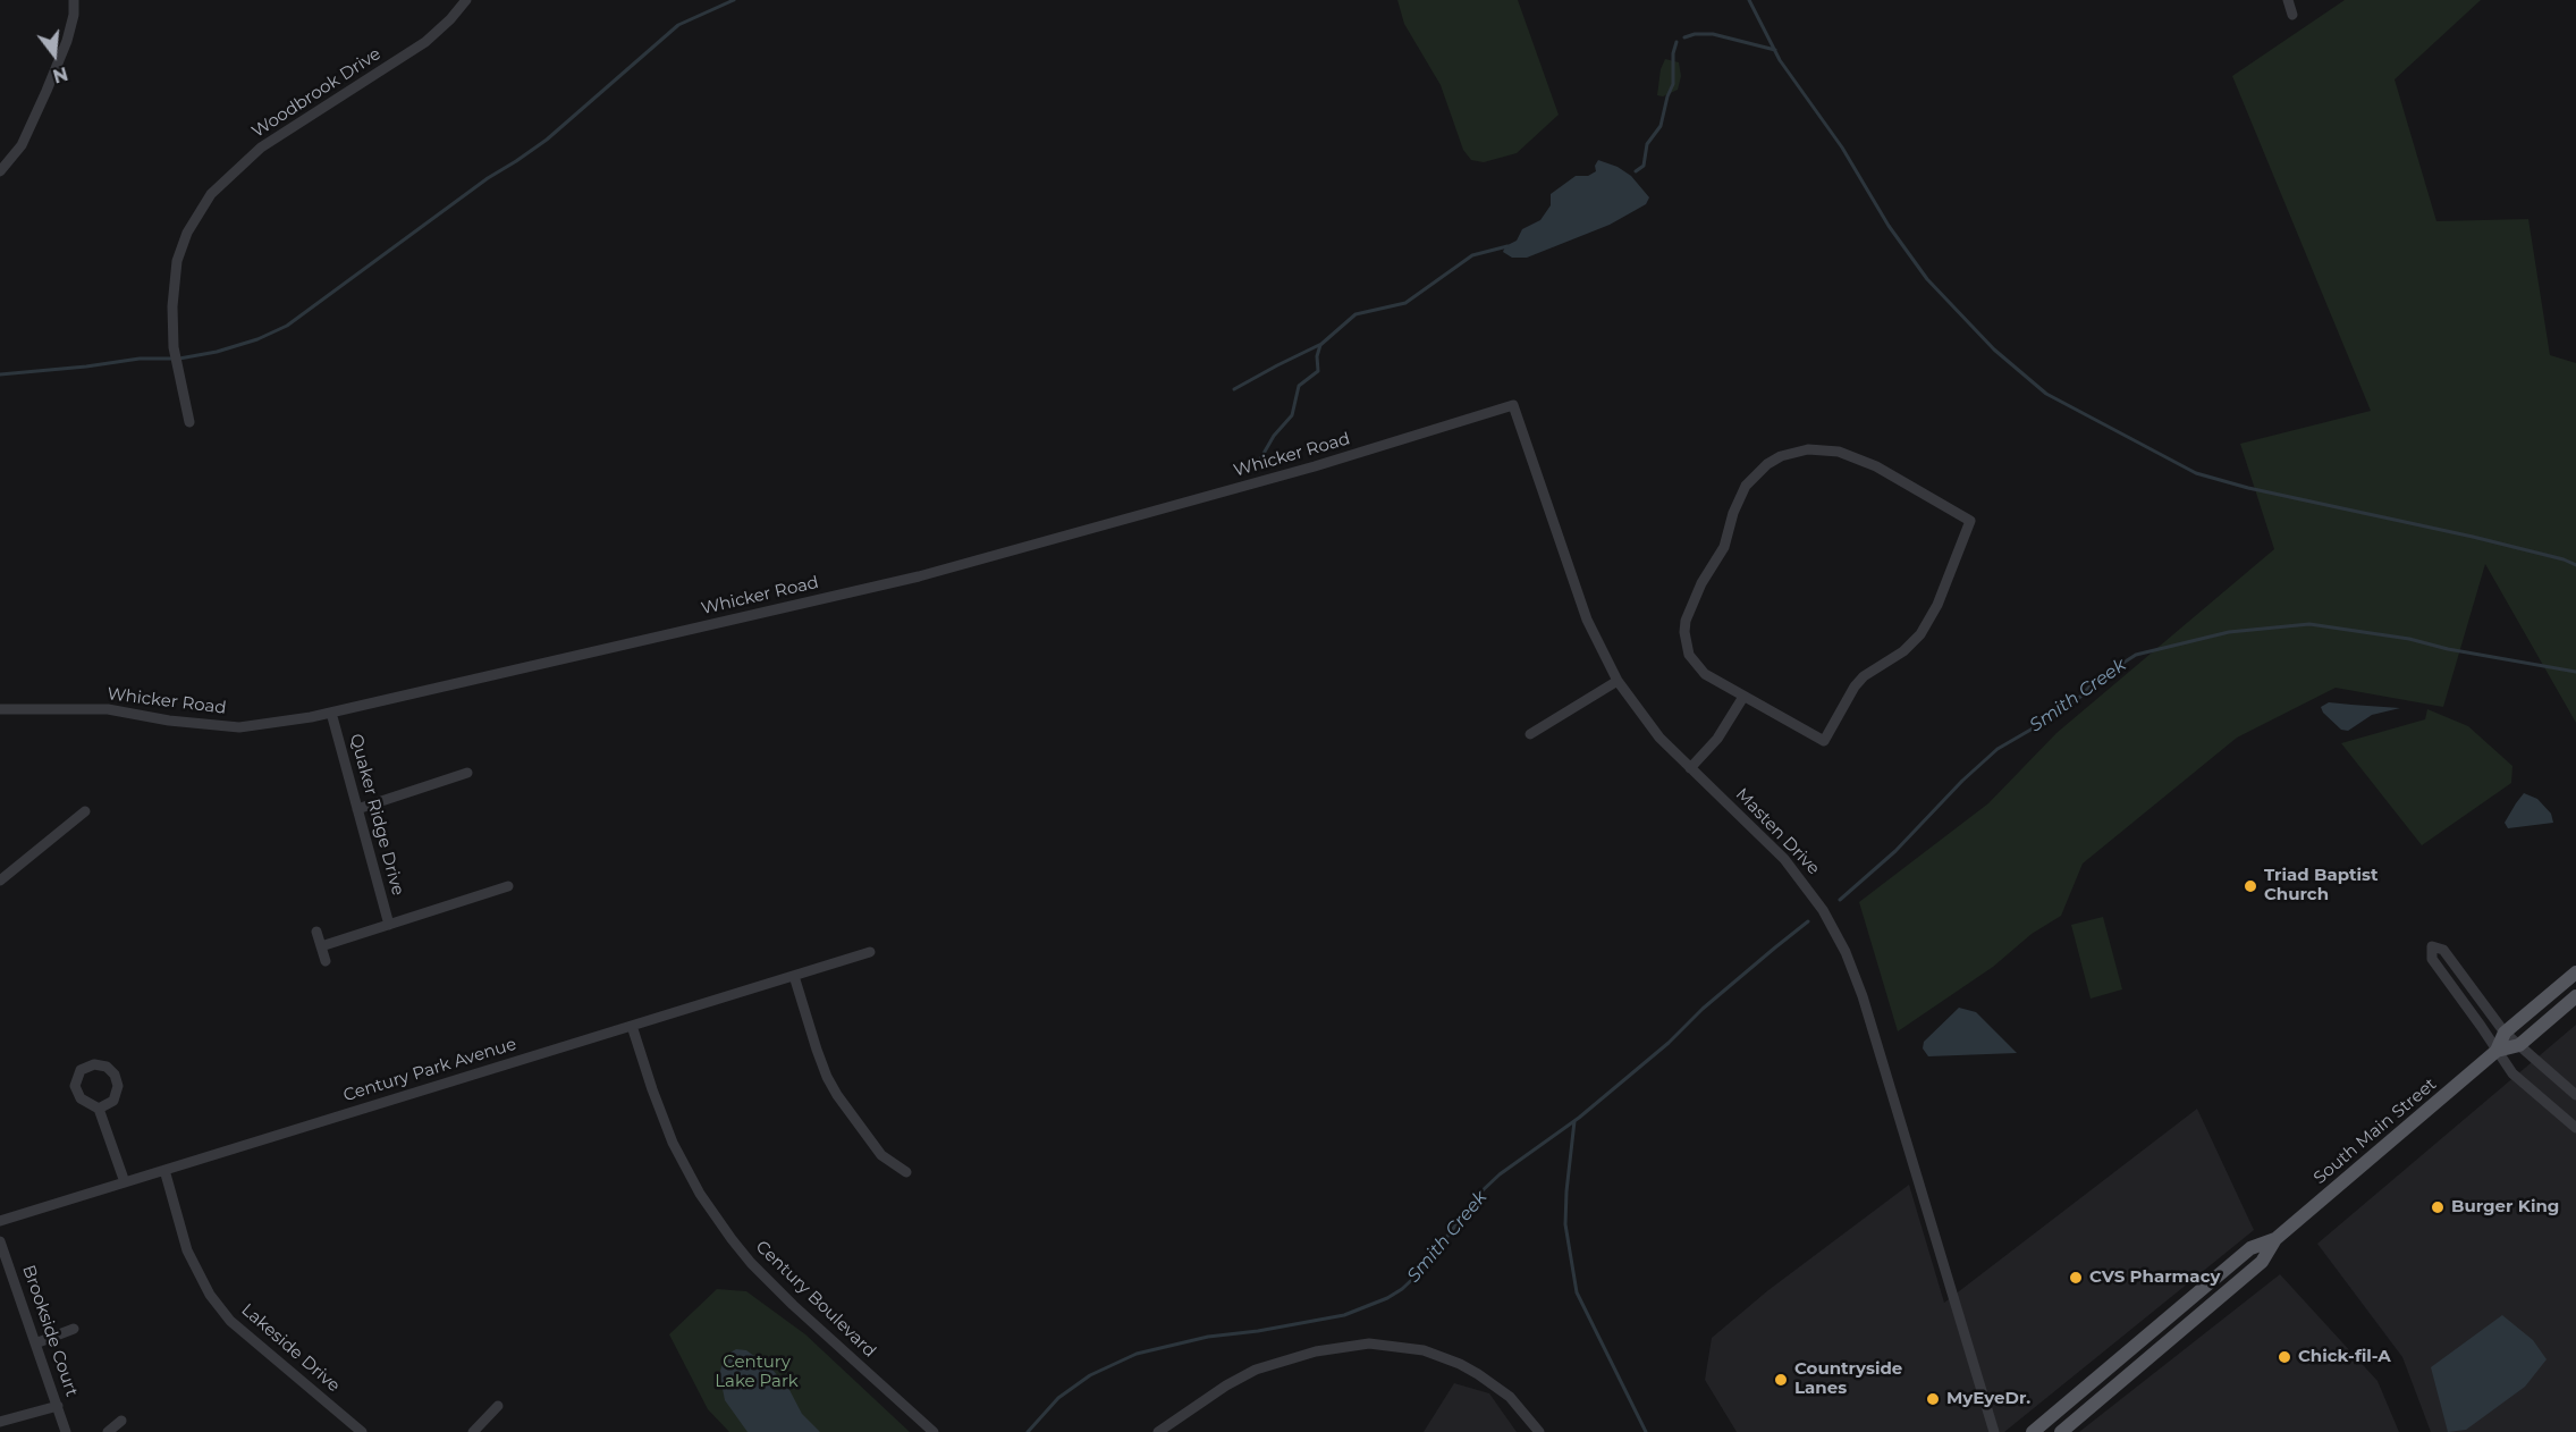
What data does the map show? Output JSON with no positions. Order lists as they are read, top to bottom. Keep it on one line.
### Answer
{"streets":{"main road":["South Main Street"],"street":["Woodbrook Drive","Whicker Road","Quaker Ridge Drive","Masten Drive","Century Park Avenue","Century Boulevard","Brookside Court","Lakeside Drive"]},"crossings":[["Whicker Road","Quaker Ridge Drive"],["Whicker Road","Masten Drive"],["Century Park Avenue","Century Boulevard"],["Century Park Avenue","Lakeside Drive"]],"water":["Smith Creek"],"parks":["Century Lake Park"],"places":["Triad Baptist Church","Burger King","CVS Pharmacy","Chick-fil-A","Countryside Lanes","MyEyeDr."],"north":"bottom"}
